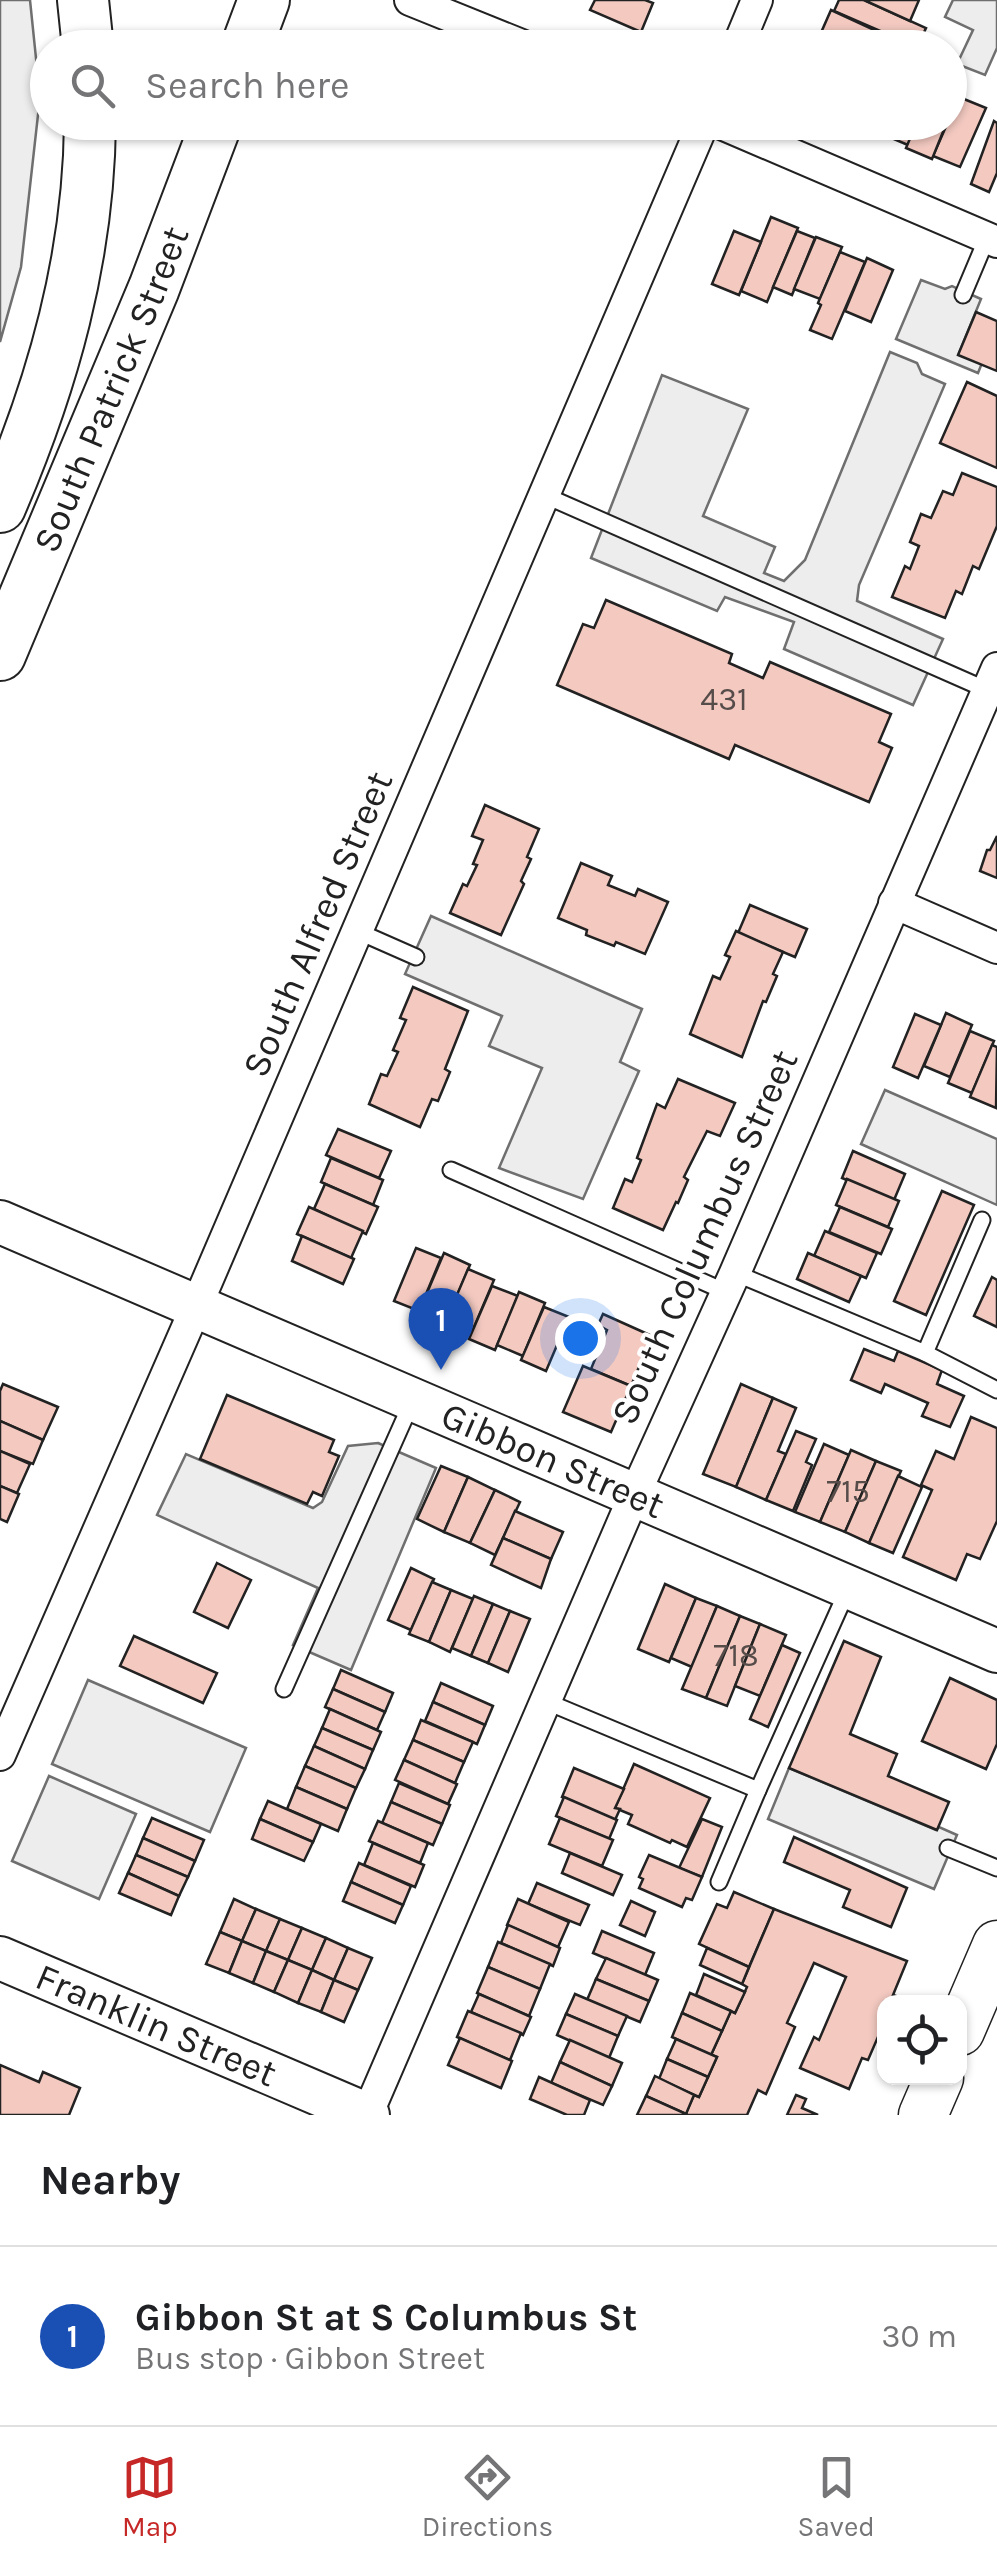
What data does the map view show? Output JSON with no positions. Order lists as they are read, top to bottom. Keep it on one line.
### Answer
{"streets":{"highway":["South Patrick Street"],"main road":["Gibbon Street","Franklin Street"],"street":["South Alfred Street","South Columbus Street"]},"crossings":[["South Alfred Street","Gibbon Street"],["South Columbus Street","Gibbon Street"],["South Columbus Street","Franklin Street"]],"house_numbers":["431","715","718"],"page":{"search":"Search here","pins":"1","heading":"Nearby","list":[{"mark":"1","name":"Gibbon St at S Columbus St","note":"Bus stop · Gibbon Street","value":"30 m"}],"nav":["Map","Directions","Saved"]}}
